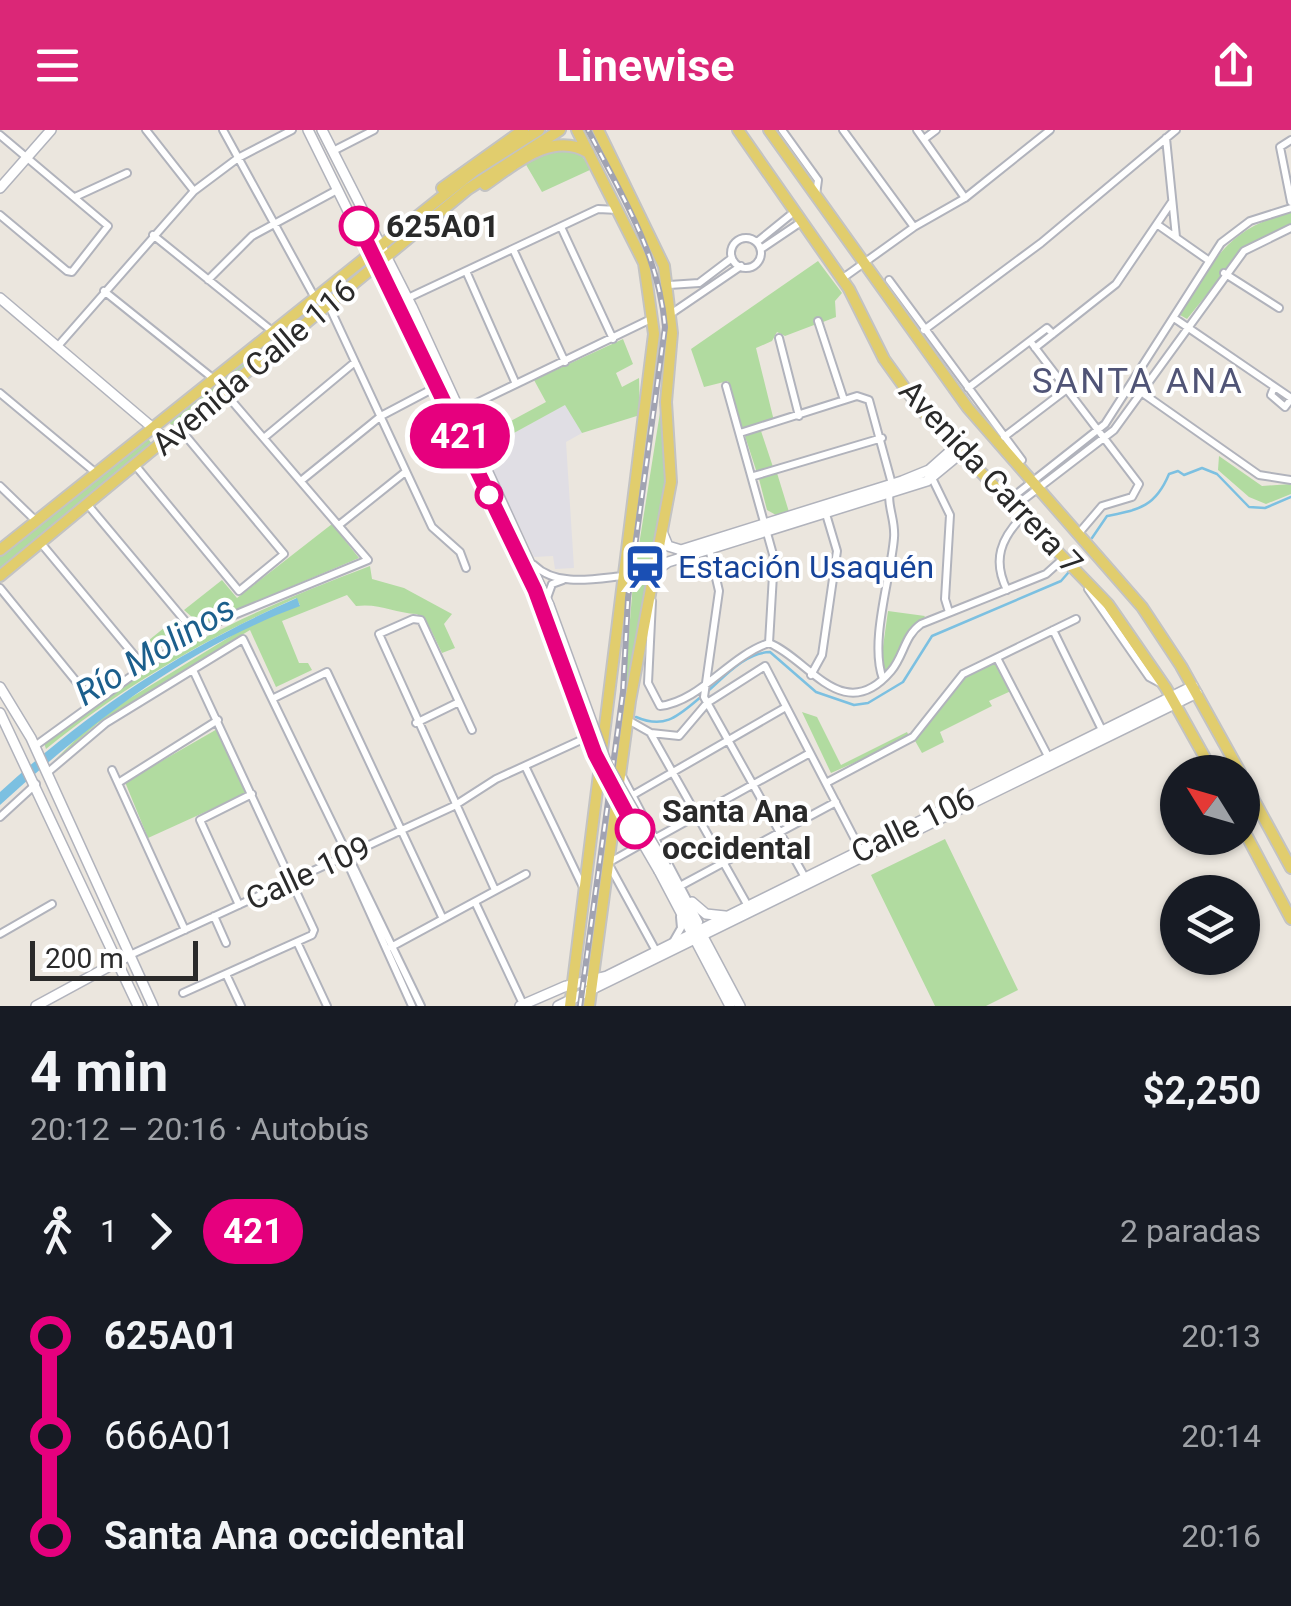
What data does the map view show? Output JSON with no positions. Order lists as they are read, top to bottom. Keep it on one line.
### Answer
{"streets":{"main road":["Avenida Calle 116","Avenida Carrera 7","Calle 106","Calle 109"]},"crossings":[["Avenida Carrera 7","Calle 106"]],"districts":["SANTA ANA"],"water":["Río Molinos"],"places":{"other":["625A01","Santa Ana occidental"],"station":["Estación Usaquén"]},"lines":["bus line 421"],"scale_bar":"200 m","north":"top left","page":{"header":"Linewise","on_map":"421","scale":"200 m","heading":["4 min","20:12 – 20:16 · Autobús","$2,250"],"legs":["1","421","2 paradas"],"list":[{"name":"625A01","value":"20:13"},{"name":"666A01","value":"20:14"},{"name":"Santa Ana occidental","value":"20:16"}]}}
